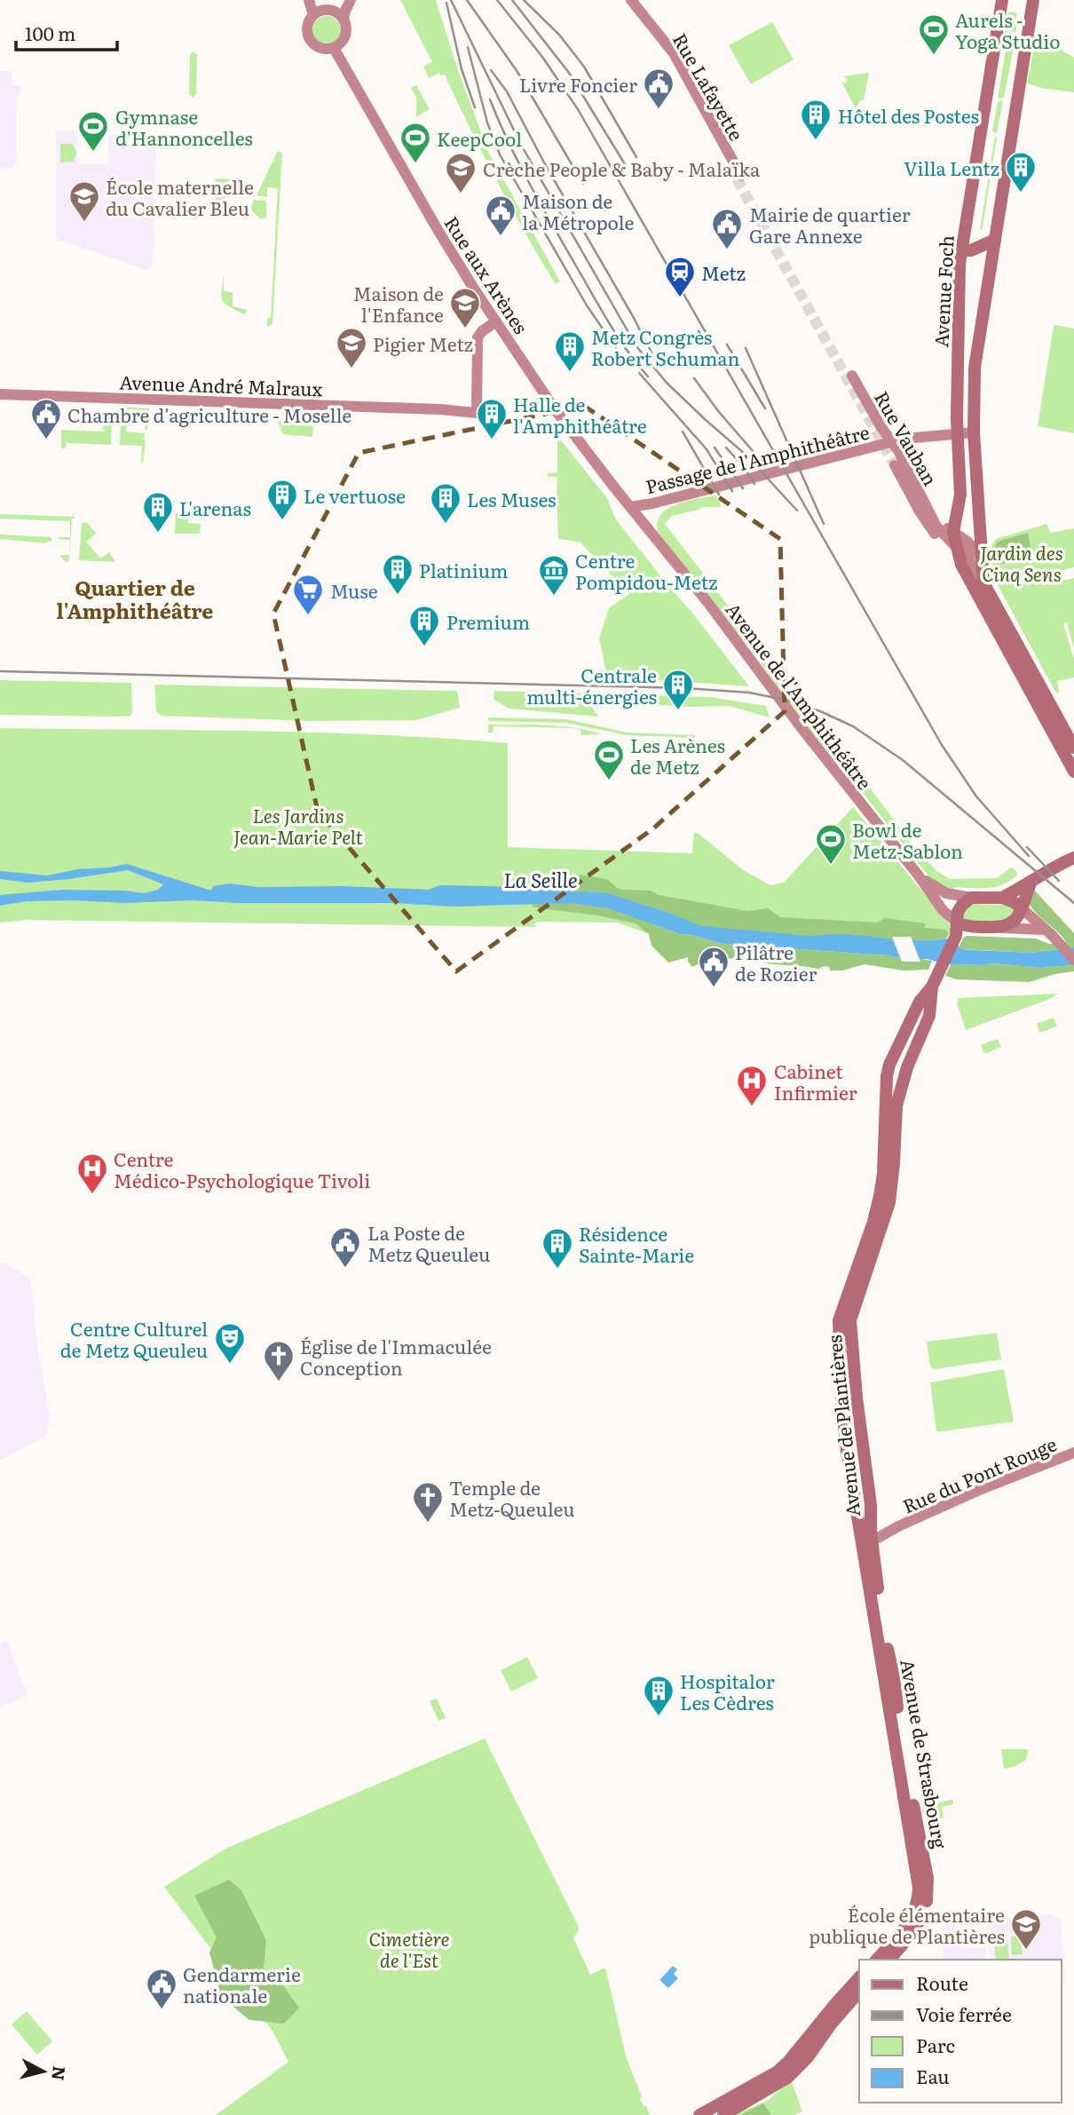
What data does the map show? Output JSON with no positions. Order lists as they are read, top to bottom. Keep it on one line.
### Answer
{"streets":{"main road":["Rue Lafayette","Rue aux Arènes","Avenue Foch","Avenue André Malraux","Rue Vauban","Passage de l'Amphithéâtre","Avenue de l'Amphithéâtre","Avenue de Plantières","Rue du Pont Rouge","Avenue de Strasbourg"]},"crossings":[["Rue aux Arènes","Avenue André Malraux"],["Rue aux Arènes","Passage de l'Amphithéâtre"],["Rue aux Arènes","Avenue de l'Amphithéâtre"],["Avenue Foch","Rue Vauban"],["Avenue Foch","Passage de l'Amphithéâtre"],["Rue Vauban","Passage de l'Amphithéâtre"],["Passage de l'Amphithéâtre","Avenue de l'Amphithéâtre"],["Avenue de Plantières","Rue du Pont Rouge"],["Avenue de Plantières","Avenue de Strasbourg"],["Rue du Pont Rouge","Avenue de Strasbourg"]],"districts":["Quartier de l'Amphithéâtre"],"water":["La Seille"],"parks":["Jardin des Cinq Sens","Les Jardins Jean-Marie Pelt","Cimetière de l'Est"],"places":{"sports":["Aurels - Yoga Studio","Gymnase d'Hannoncelles","KeepCool","Les Arènes de Metz","Bowl de Metz-Sablon"],"public building":["Livre Foncier","Maison de la Métropole","Mairie de quartier Gare Annexe","Chambre d'agriculture - Moselle","Pilâtre de Rozier","La Poste de Metz Queuleu","Gendarmerie nationale"],"building":["Hôtel des Postes","Villa Lentz","Metz Congrès Robert Schuman","Halle de l'Amphithéâtre","Le vertuose","Les Muses","L'arenas","Platinium","Premium","Centrale multi-énergies","Résidence Sainte-Marie","Hospitalor Les Cèdres"],"school or university":["Crèche People & Baby - Malaïka","École maternelle du Cavalier Bleu","Maison de l'Enfance","Pigier Metz","École élémentaire publique de Plantières"],"station":["Metz"],"museum":["Centre Pompidou-Metz"],"supermarket":["Muse"],"hospital":["Cabinet Infirmier","Centre Médico-Psychologique Tivoli"],"theatre":["Centre Culturel de Metz Queuleu"],"church":["Église de l'Immaculée Conception","Temple de Metz-Queuleu"]},"legend":["Route","Voie ferrée","Parc","Eau"],"scale_bar":"100 m","north":"right"}
